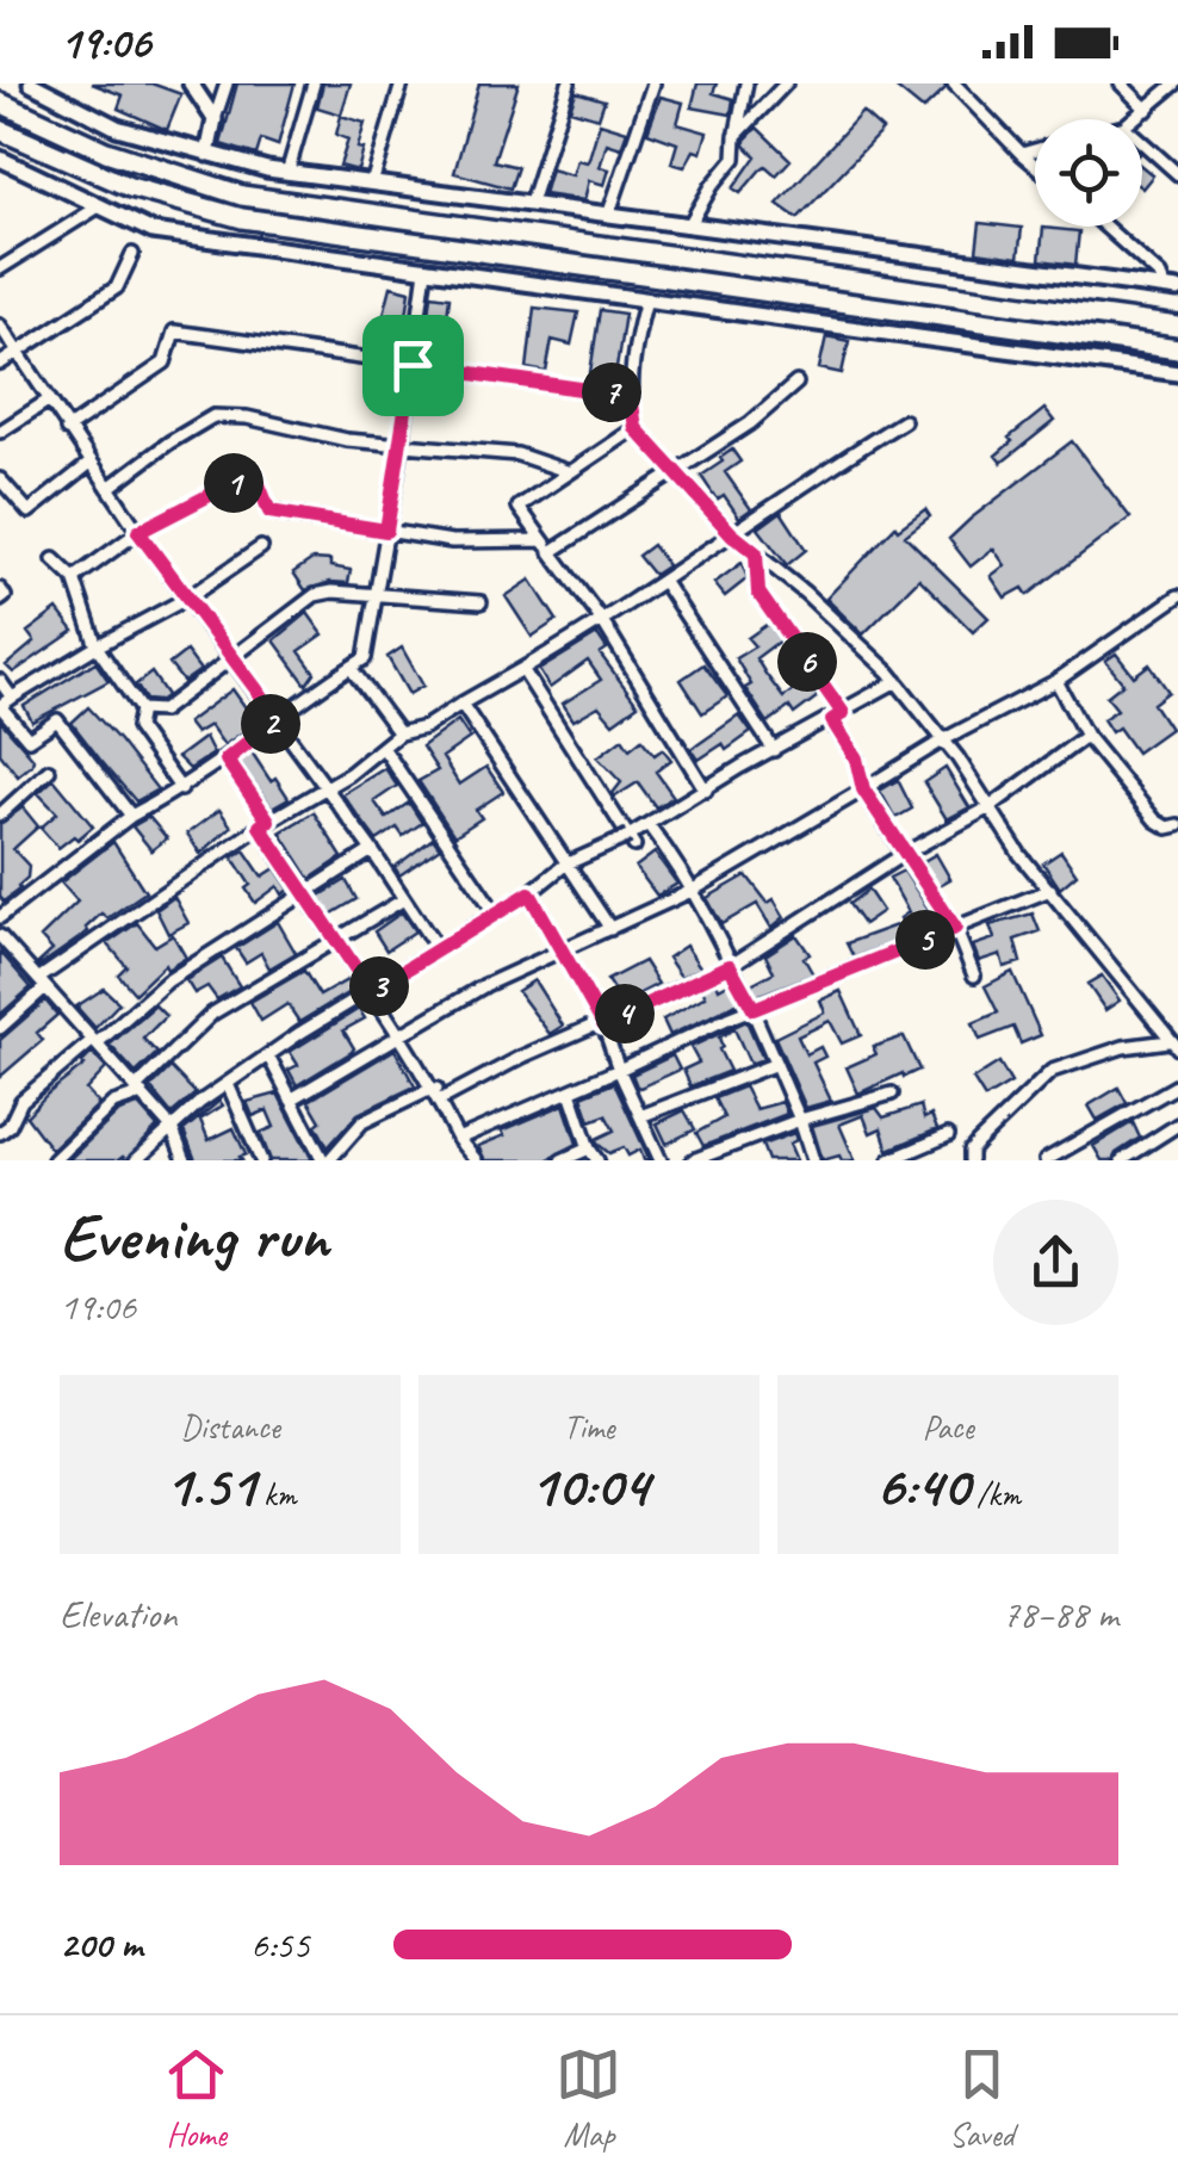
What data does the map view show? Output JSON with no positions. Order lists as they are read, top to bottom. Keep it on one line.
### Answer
{"page":{"status":"19:06","pins":["7","1","6","2","5","3","4"],"heading":["Evening run","19:06"],"stats":[["Distance","1.51 km"],["Time","10:04"],["Pace","6:40 /km"]],"chart":["Elevation","78–88 m"],"list":[{"name":"200 m","note":"6:55"}],"tabs":["Home","Map","Saved"]}}
